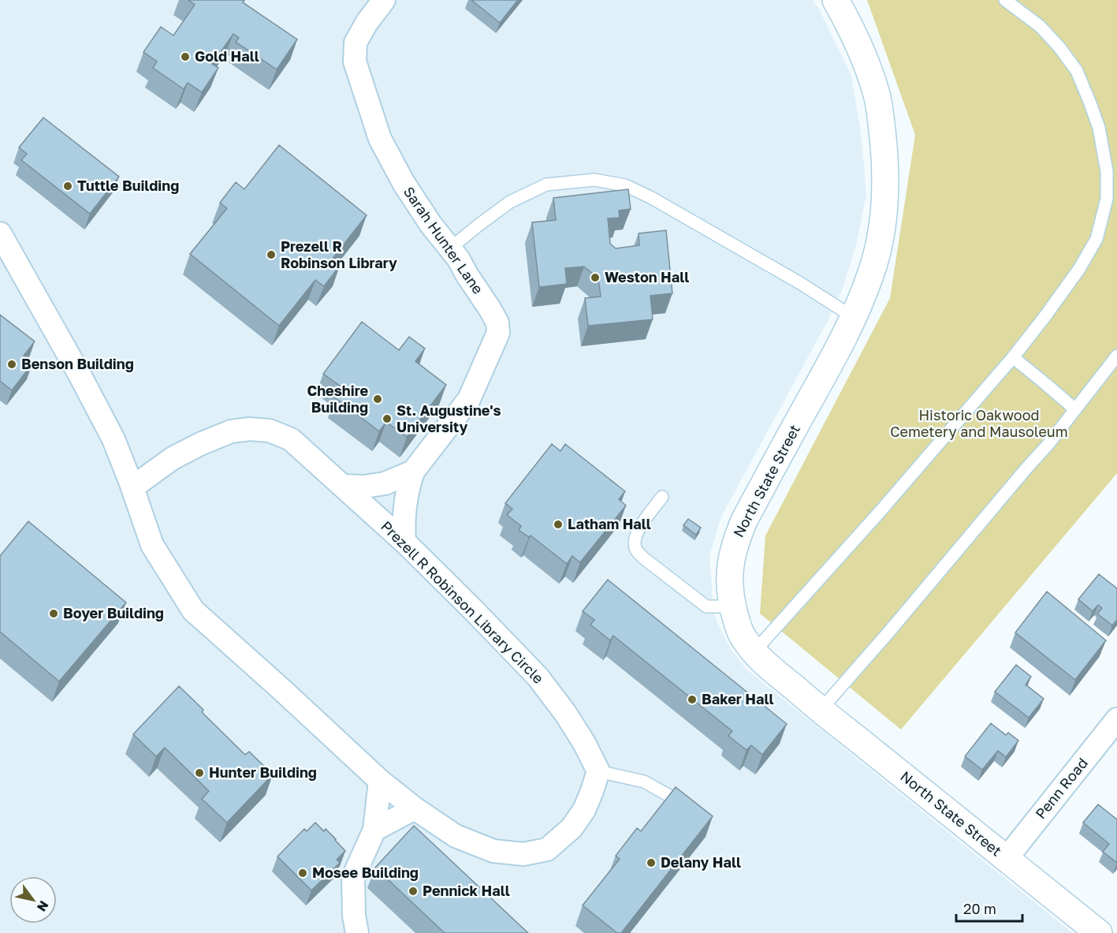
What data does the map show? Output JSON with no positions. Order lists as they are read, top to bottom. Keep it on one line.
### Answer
{"streets":{"street":["Sarah Hunter Lane","North State Street","Prezell R Robinson Library Circle","Penn Road"]},"crossings":[["Sarah Hunter Lane","Prezell R Robinson Library Circle"],["North State Street","Penn Road"]],"parks":["Historic Oakwood Cemetery and Mausoleum"],"places":["Gold Hall","Tuttle Building","Prezell R Robinson Library","Weston Hall","Benson Building","Cheshire Building","St. Augustine's University","Latham Hall","Boyer Building","Baker Hall","Hunter Building","Delany Hall","Mosee Building","Pennick Hall"],"scale_bar":"20 m","north":"bottom right"}
